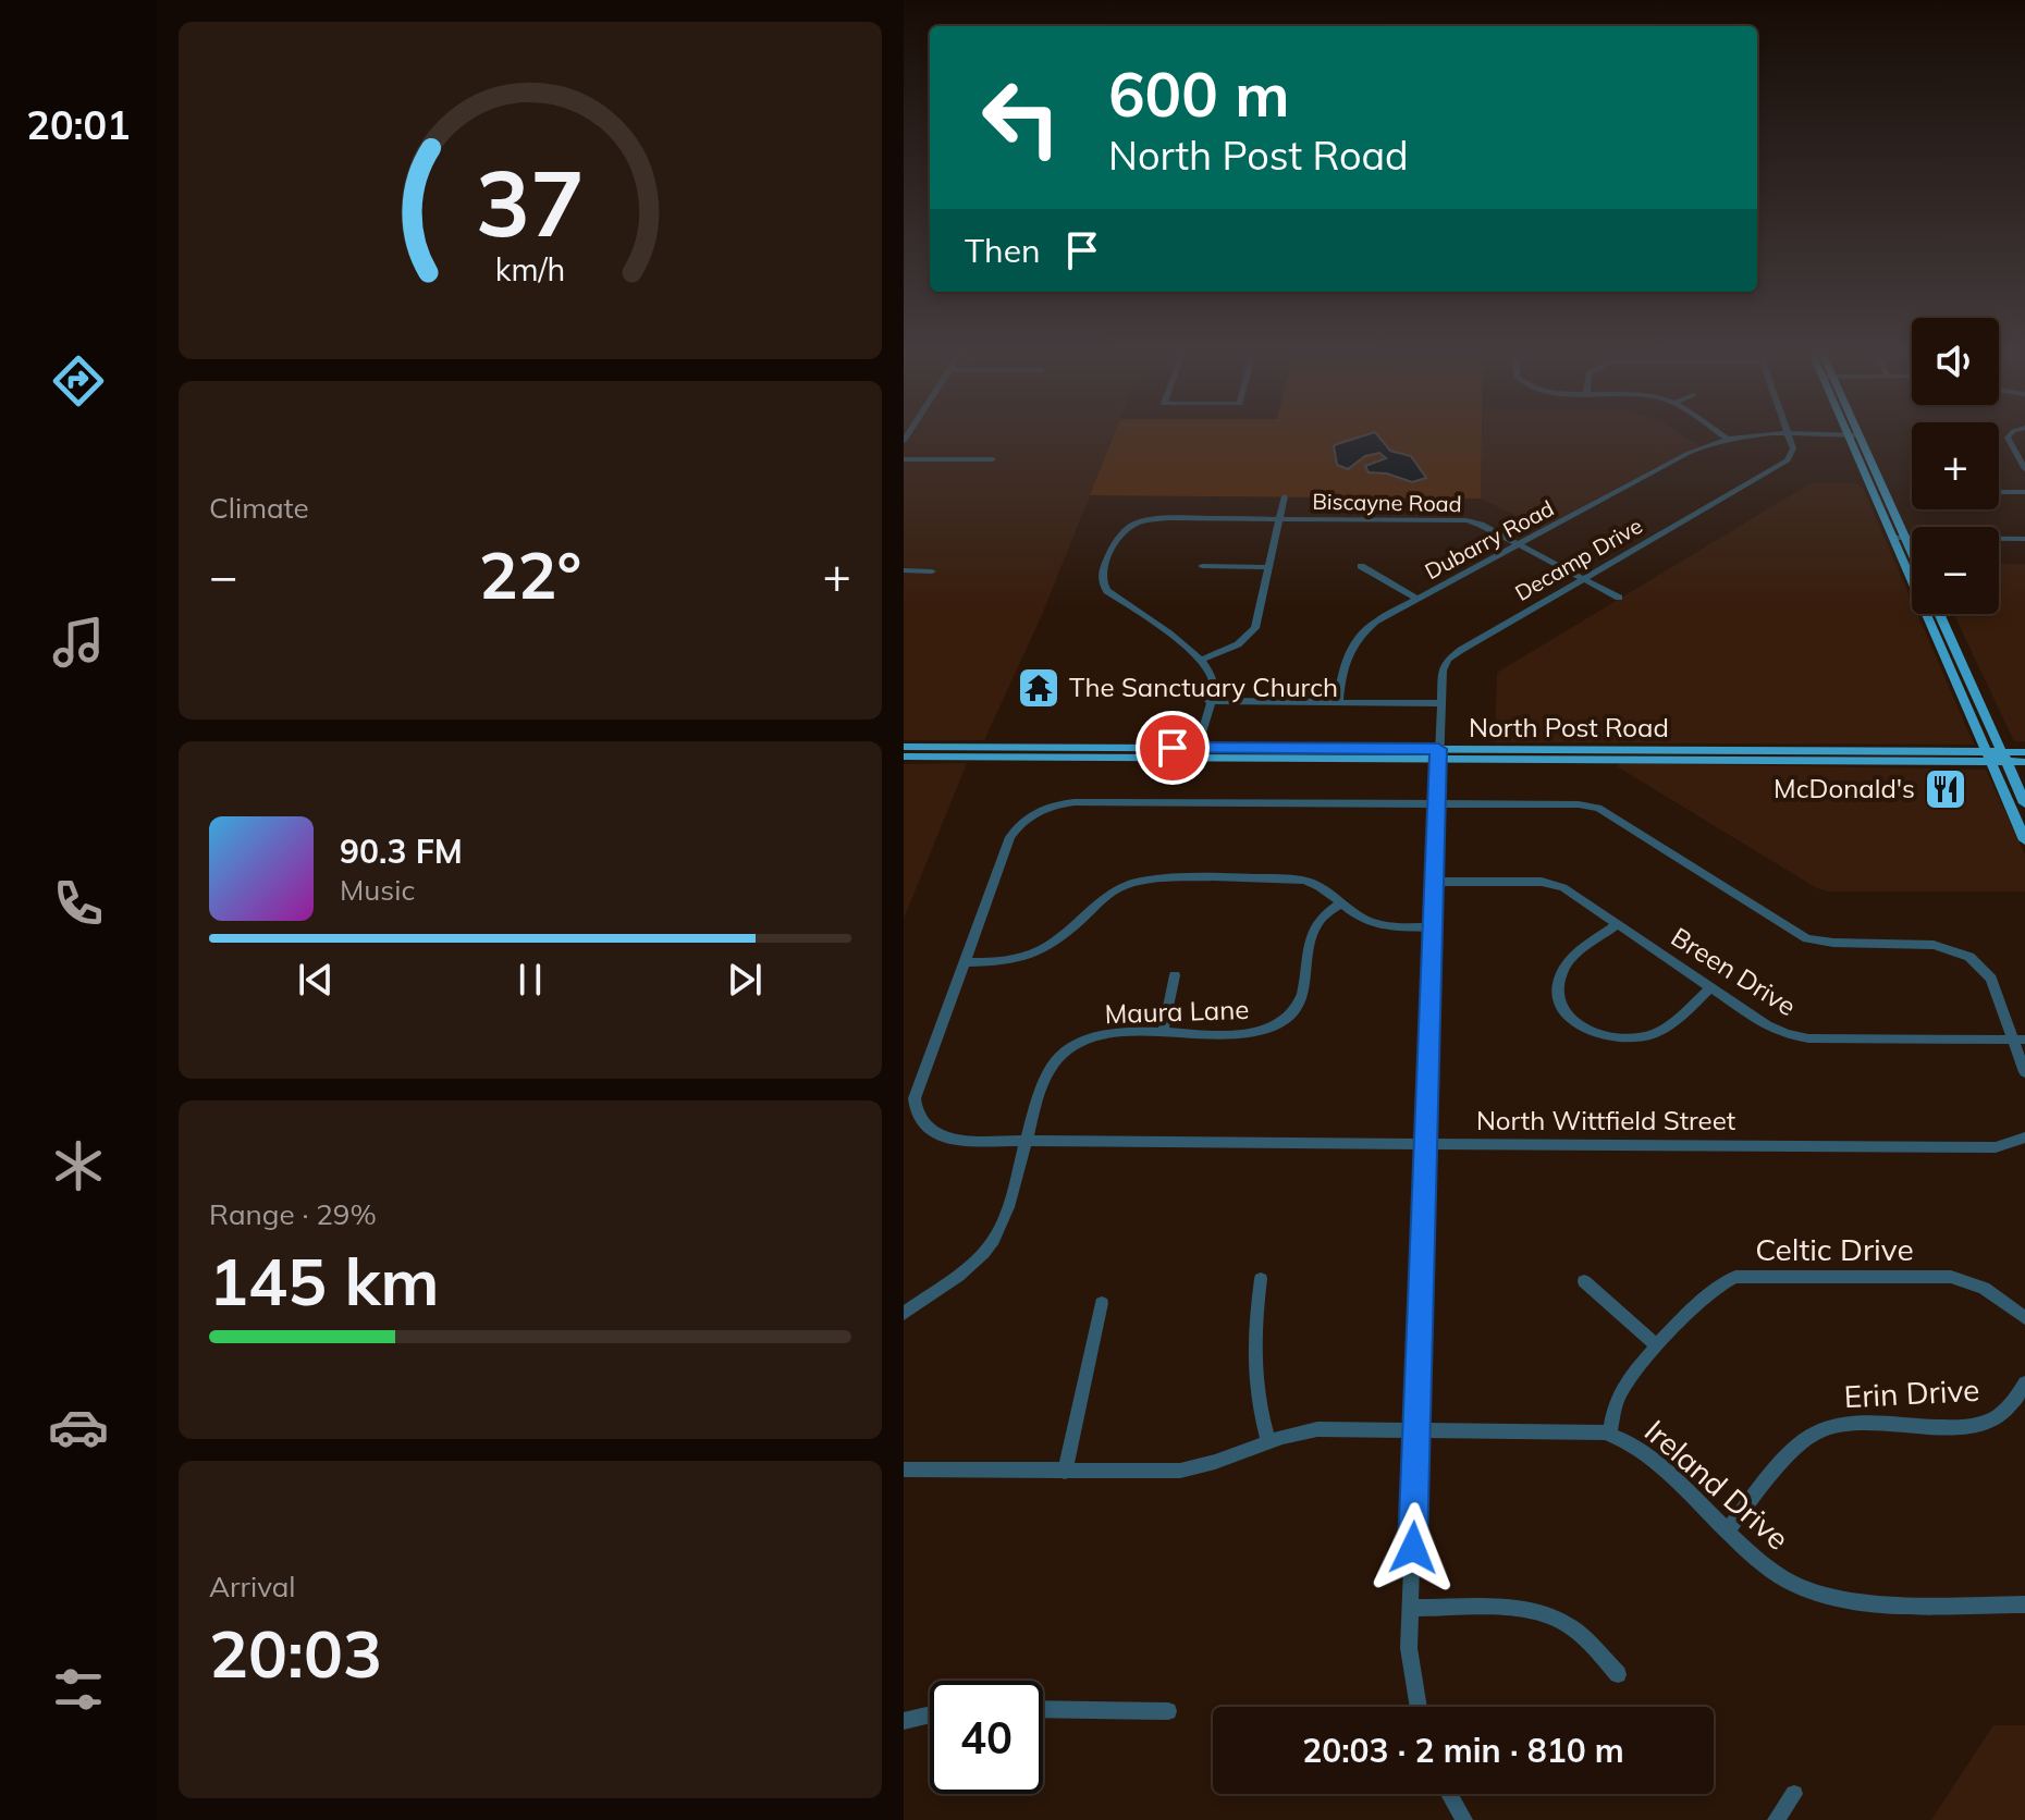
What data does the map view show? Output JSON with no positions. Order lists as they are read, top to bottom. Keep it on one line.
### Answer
{"streets":{"main road":["North Post Road"],"street":["Biscayne Road","Dubarry Road","Decamp Drive","Breen Drive","Maura Lane","North Wittfield Street","Celtic Drive","Erin Drive","Ireland Drive"]},"crossings":[["Biscayne Road","Dubarry Road"],["Biscayne Road","Decamp Drive"],["Decamp Drive","North Post Road"],["Decamp Drive","Breen Drive"],["Decamp Drive","North Wittfield Street"],["Decamp Drive","Ireland Drive"],["Maura Lane","North Wittfield Street"],["Celtic Drive","Ireland Drive"],["Erin Drive","Ireland Drive"]],"places":{"temple":["The Sanctuary Church"],"restaurant":["McDonald's"]},"page":{"tabs":"20:01","turn":["600 m","North Post Road"],"then":"Then","map_buttons":["+","−"],"tile":["Climate",["Range · 29%","145 km"],["Arrival","20:03"]],"heat":["−","22°","+"],"song":["90.3 FM","Music"],"limit":"40","trip":"20:03 · 2 min · 810 m","gauge":["37","km/h"]}}
